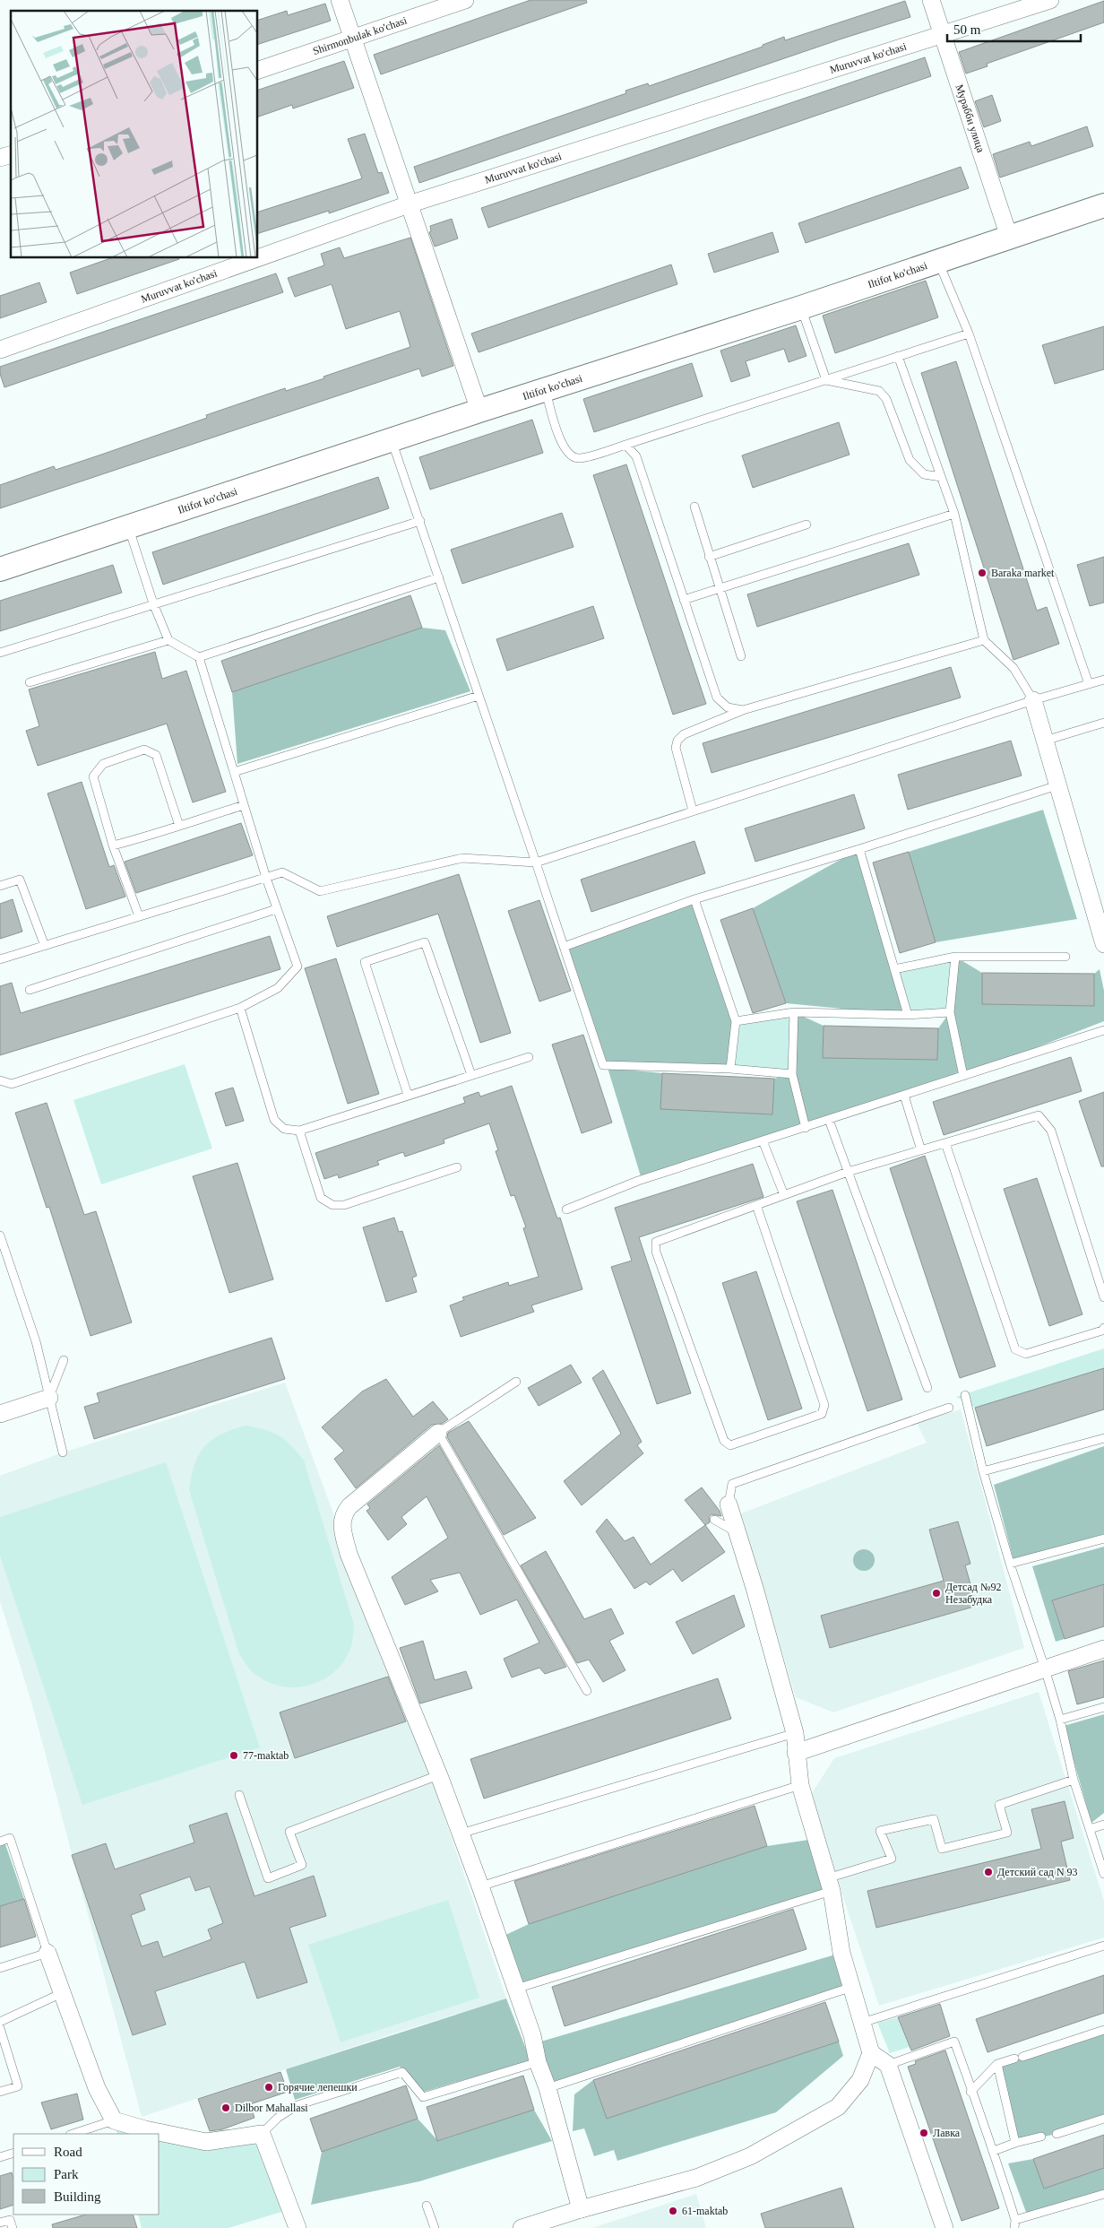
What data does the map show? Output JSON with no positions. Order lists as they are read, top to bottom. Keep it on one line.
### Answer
{"streets":{"street":["Shirmonbulak ko'chasi","Muruvvat ko'chasi","Мурабби улица","Iltifot ko'chasi"]},"crossings":[["Muruvvat ko'chasi","Мурабби улица"],["Мурабби улица","Iltifot ko'chasi"]],"places":["Baraka market","Детсад №92 Незабудка","77-maktab","Детский сад N 93","Горячие лепешки","Dilbor Mahallasi","Лавка","61-maktab"],"legend":["Road","Park","Building"],"scale_bar":"50 m"}
